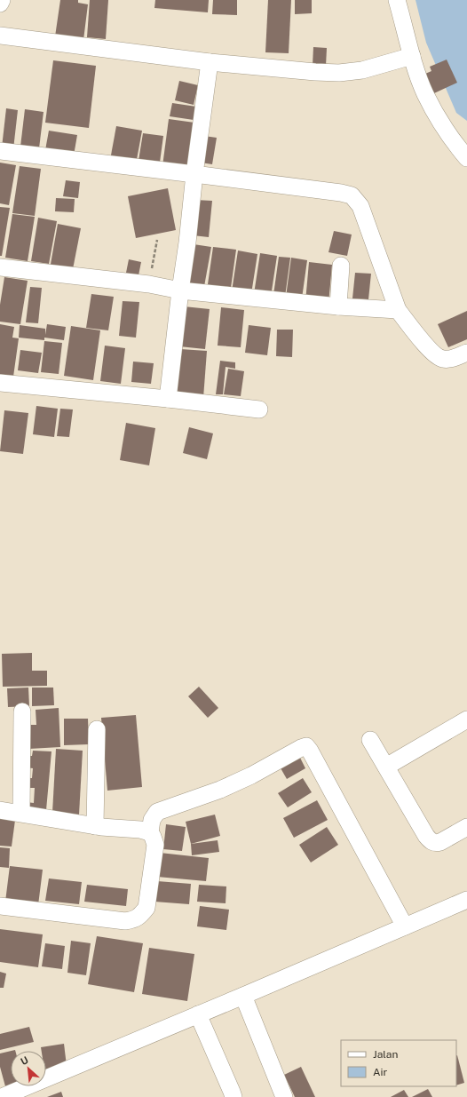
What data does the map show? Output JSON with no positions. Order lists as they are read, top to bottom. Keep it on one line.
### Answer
{"legend":["Jalan","Air"],"north":"top left"}
